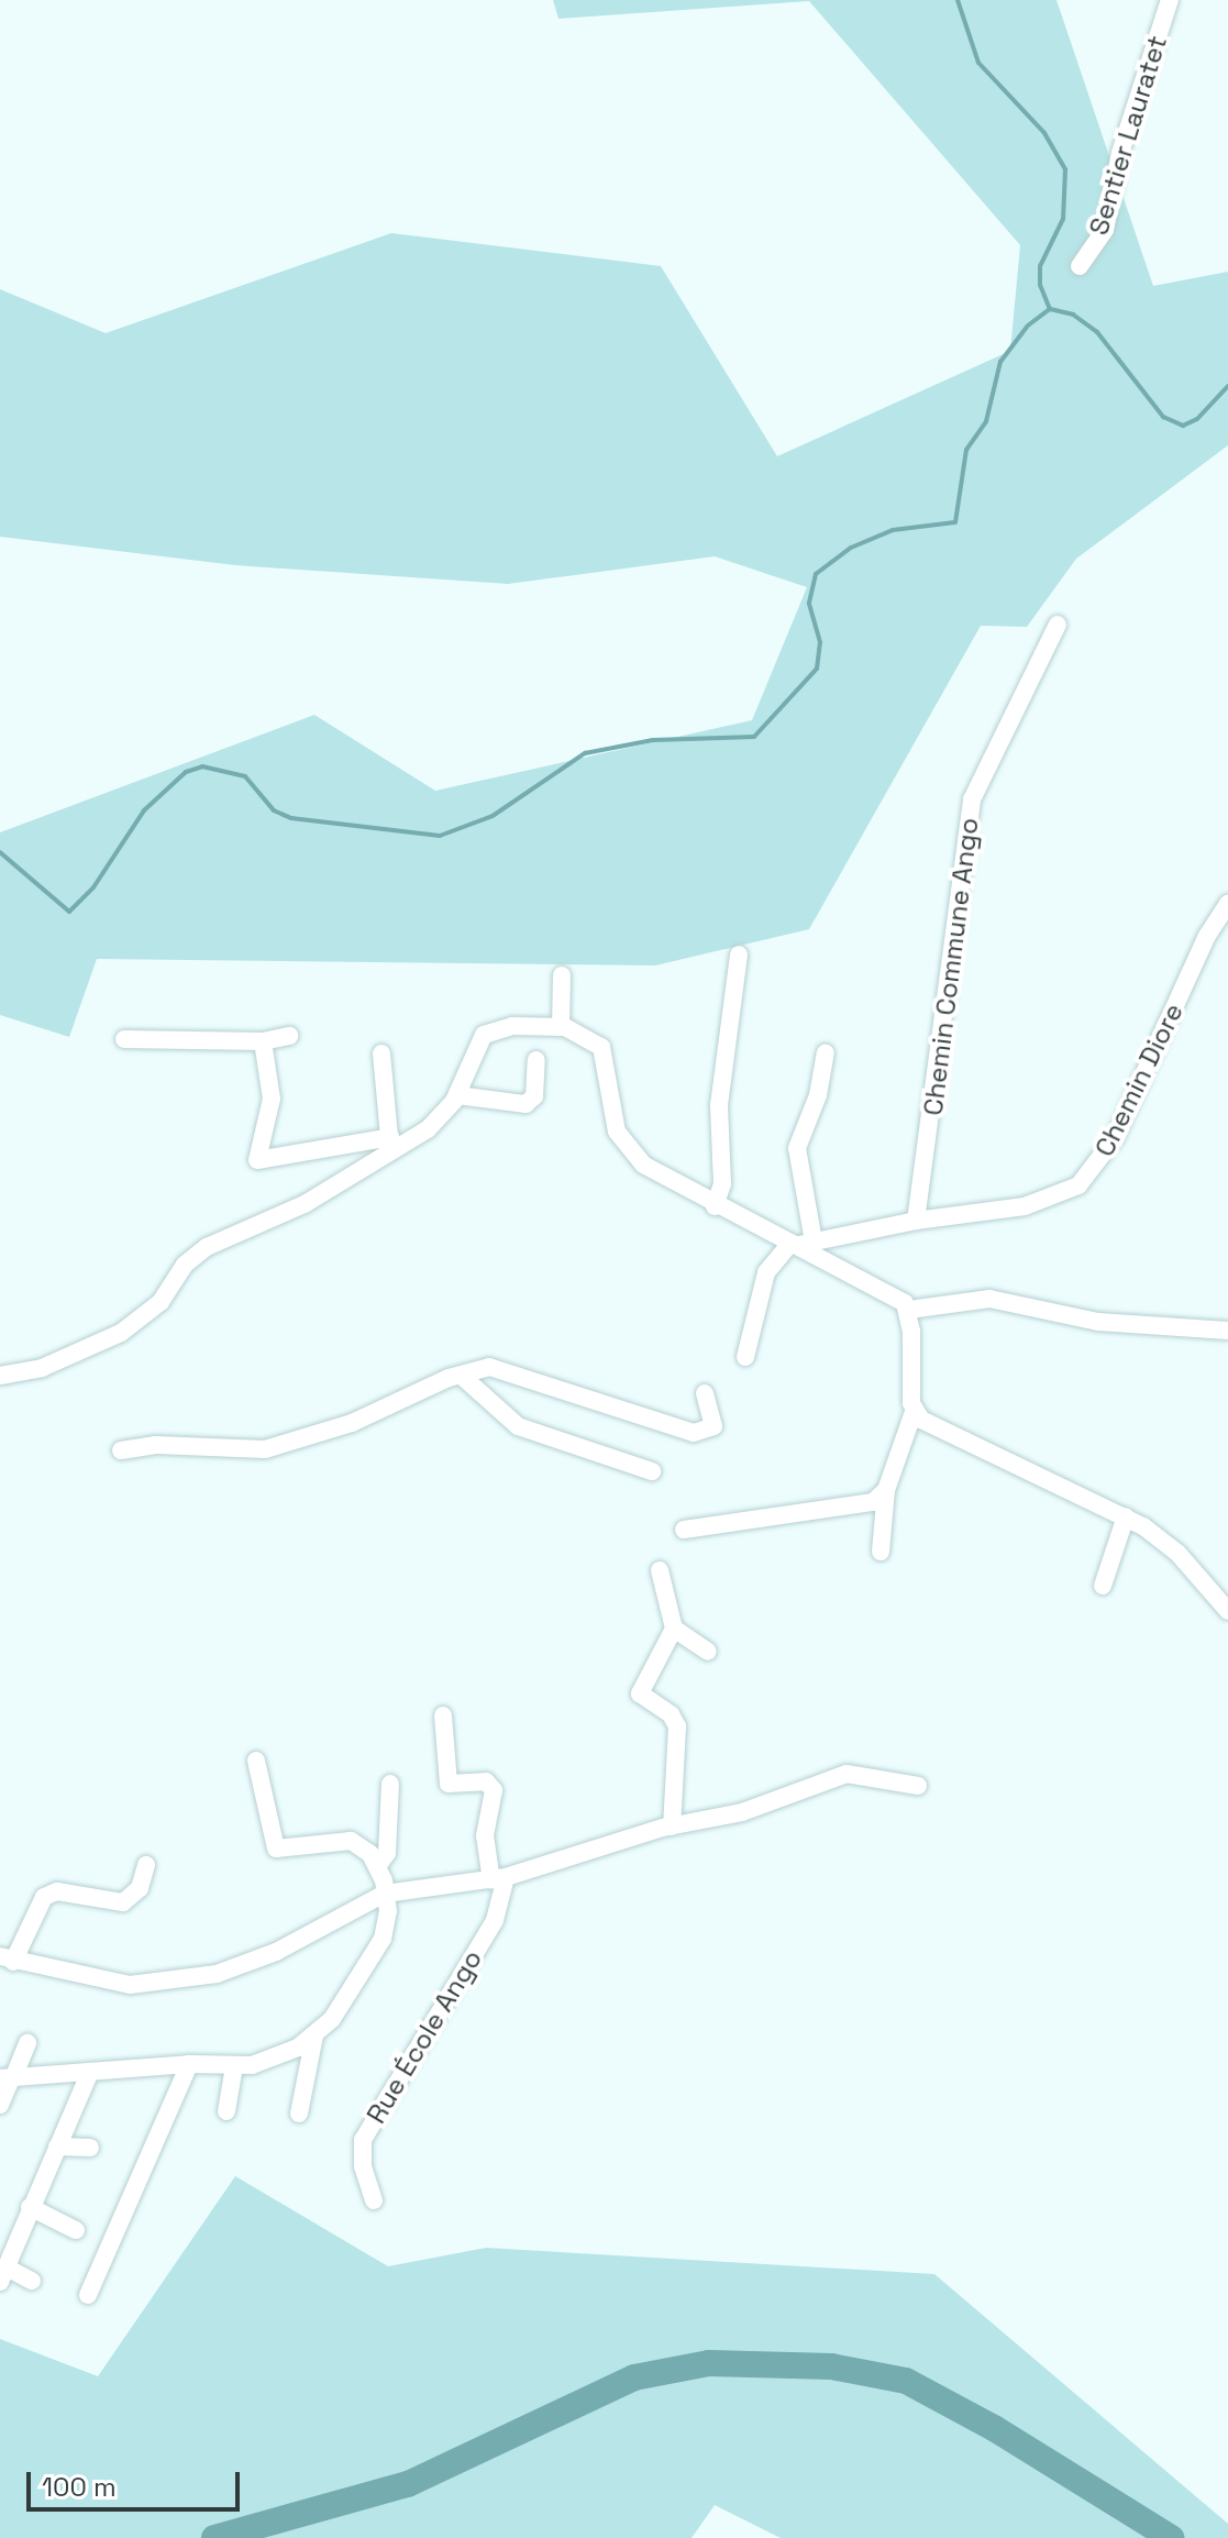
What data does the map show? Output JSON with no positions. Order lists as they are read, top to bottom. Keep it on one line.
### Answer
{"streets":{"street":["Sentier Lauratet","Chemin Commune Ango","Chemin Diore","Rue École Ango"]},"crossings":[["Chemin Commune Ango","Chemin Diore"]],"scale_bar":"100 m"}
